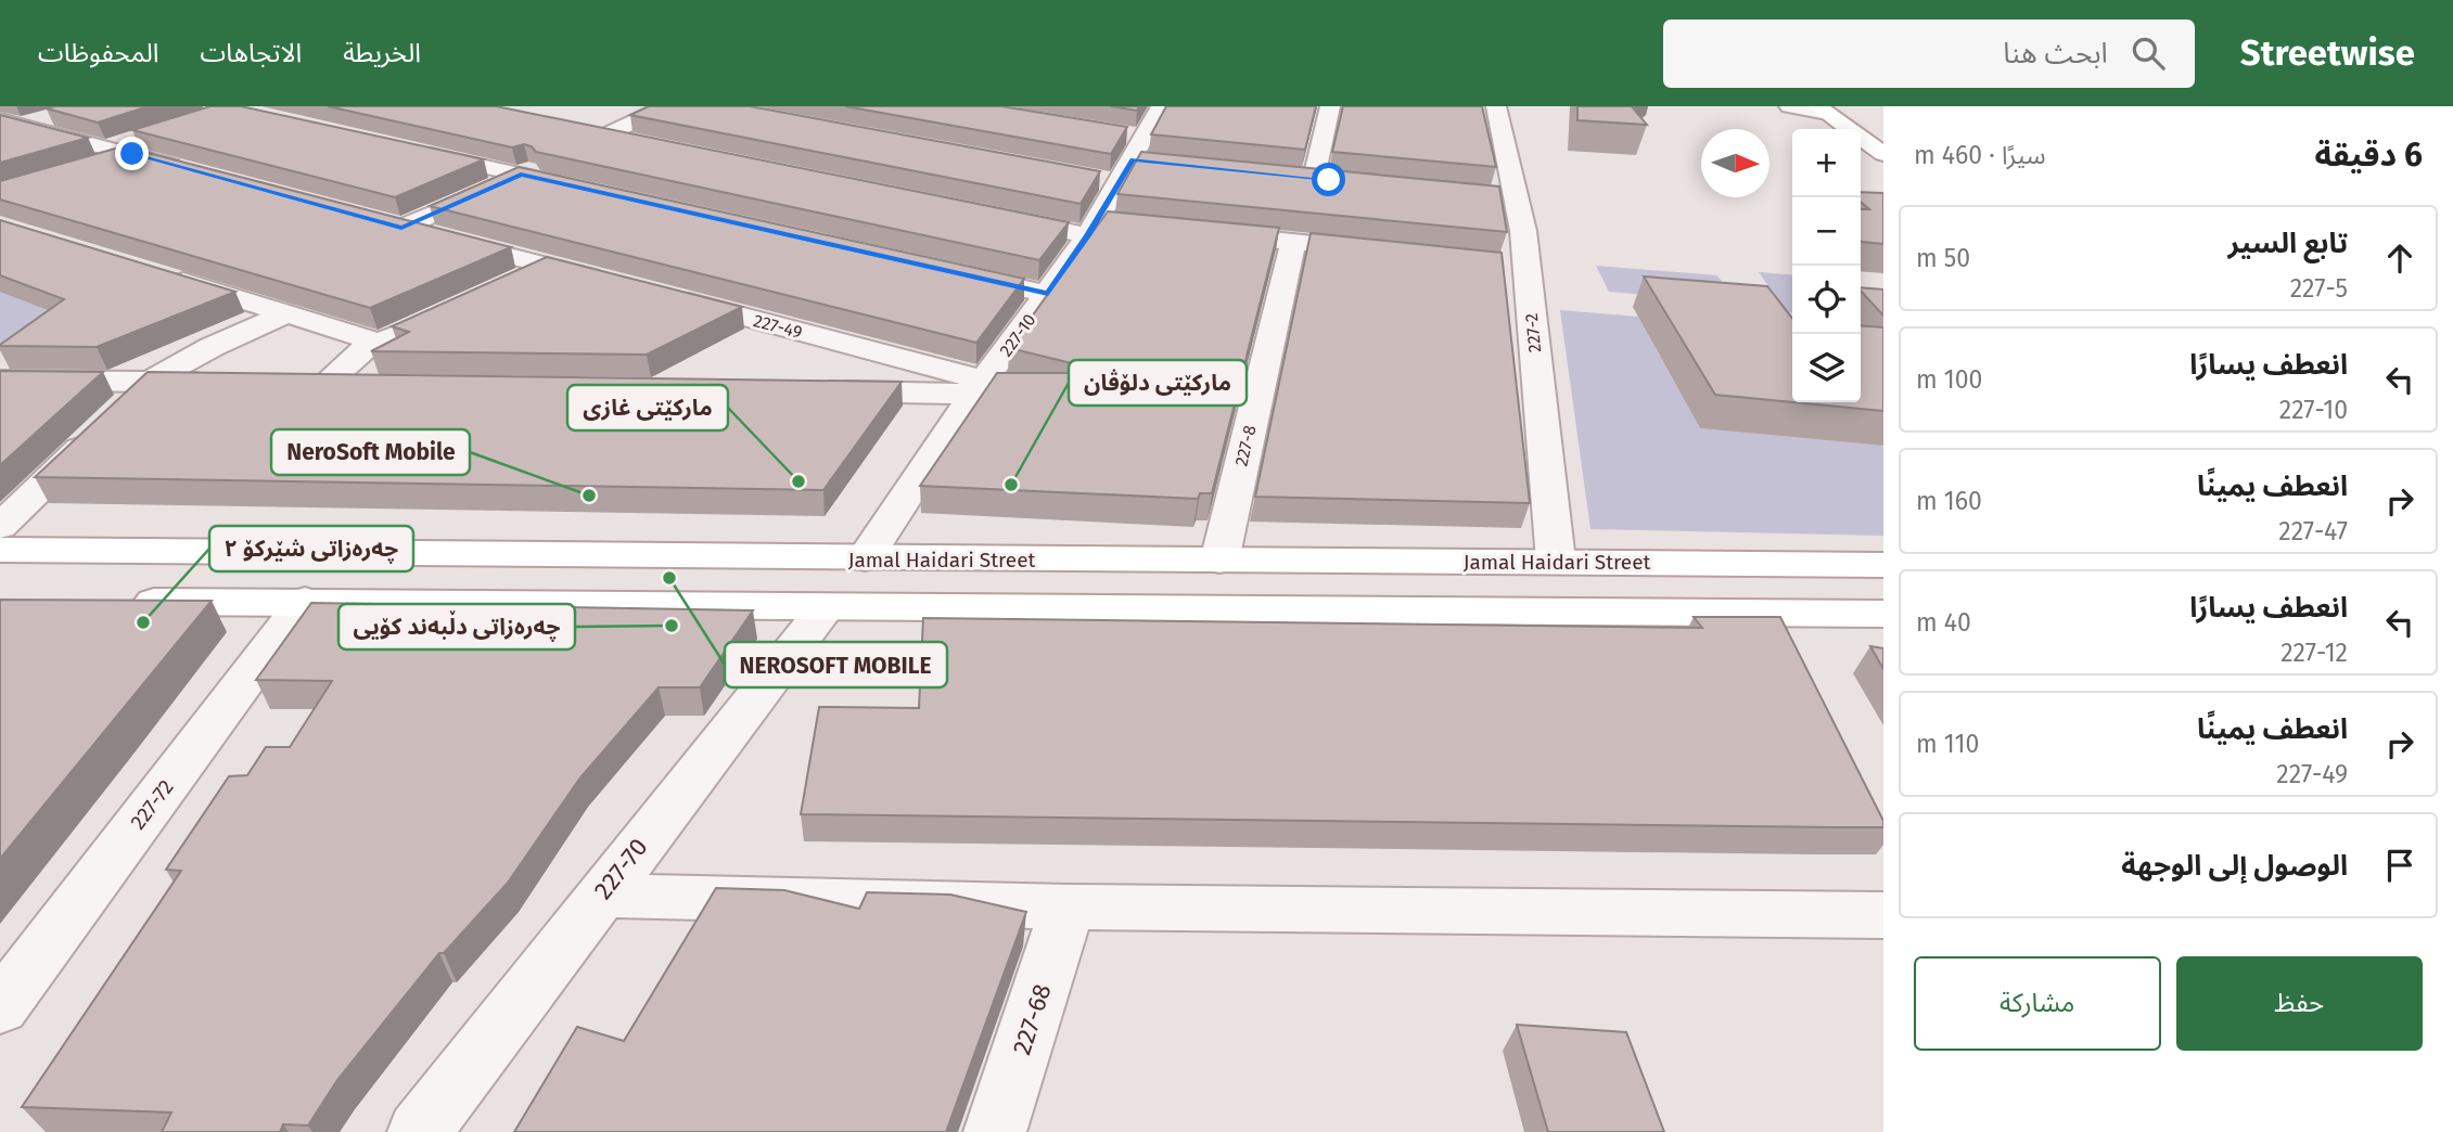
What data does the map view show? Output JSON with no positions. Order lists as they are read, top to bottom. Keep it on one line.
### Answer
{"streets":{"main road":["Jamal Haidari Street"],"street":["227-49","227-2","227-10","227-8","227-72","227-70","227-68"]},"crossings":[["227-49","227-10"],["227-2","Jamal Haidari Street"],["227-10","Jamal Haidari Street"],["227-8","Jamal Haidari Street"]],"places":["ماركێتی غازی","ماركێتی دلۆڤان","NeroSoft Mobile","NEROSOFT MOBILE","چەرەزاتی شێرکۆ ٢","چەرەزاتی دڵبەند کۆیی"],"north":"right","page":{"header":"Streetwise","search":"ابحث هنا","nav":["الخريطة","الاتجاهات","المحفوظات"],"heading":["6 دقيقة","سيرًا · 460 m"],"map_buttons":["+","−"],"list":[["تابع السير","227-5","50 m"],["انعطف يسارًا","227-10","100 m"],["انعطف يمينًا","227-47","160 m"],["انعطف يسارًا","227-12","40 m"],["انعطف يمينًا","227-49","110 m"],"الوصول إلى الوجهة"],"buttons":["حفظ","مشاركة"]}}
